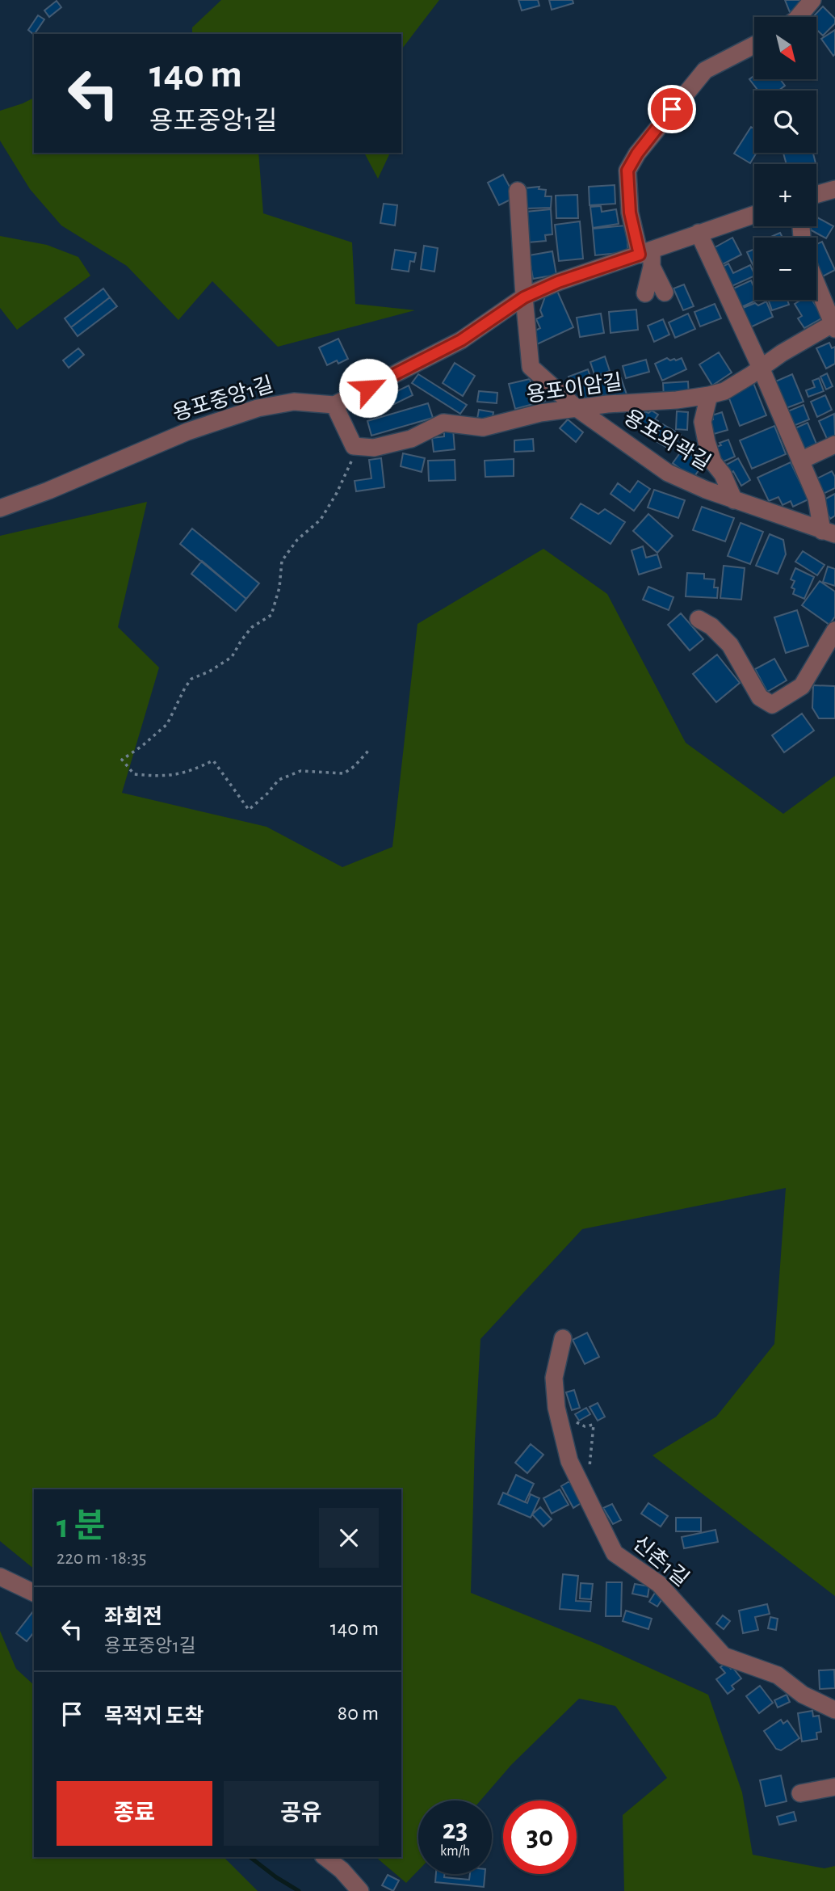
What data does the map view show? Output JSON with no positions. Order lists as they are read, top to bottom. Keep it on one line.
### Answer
{"streets":{"street":["용포이암길","용포중앙1길","용포외곽길","신촌1길"]},"crossings":[["용포이암길","용포외곽길"]],"north":"bottom right","page":{"map_buttons":["+","−"],"turn":["140 m","용포중앙1길"],"heading":["1 분","220 m · 18:35"],"list":[{"name":"좌회전","note":"용포중앙1길","value":"140 m"},{"name":"목적지 도착","value":"80 m"}],"buttons":["종료","공유"],"speed":"23 km/h","limit":"30"}}
